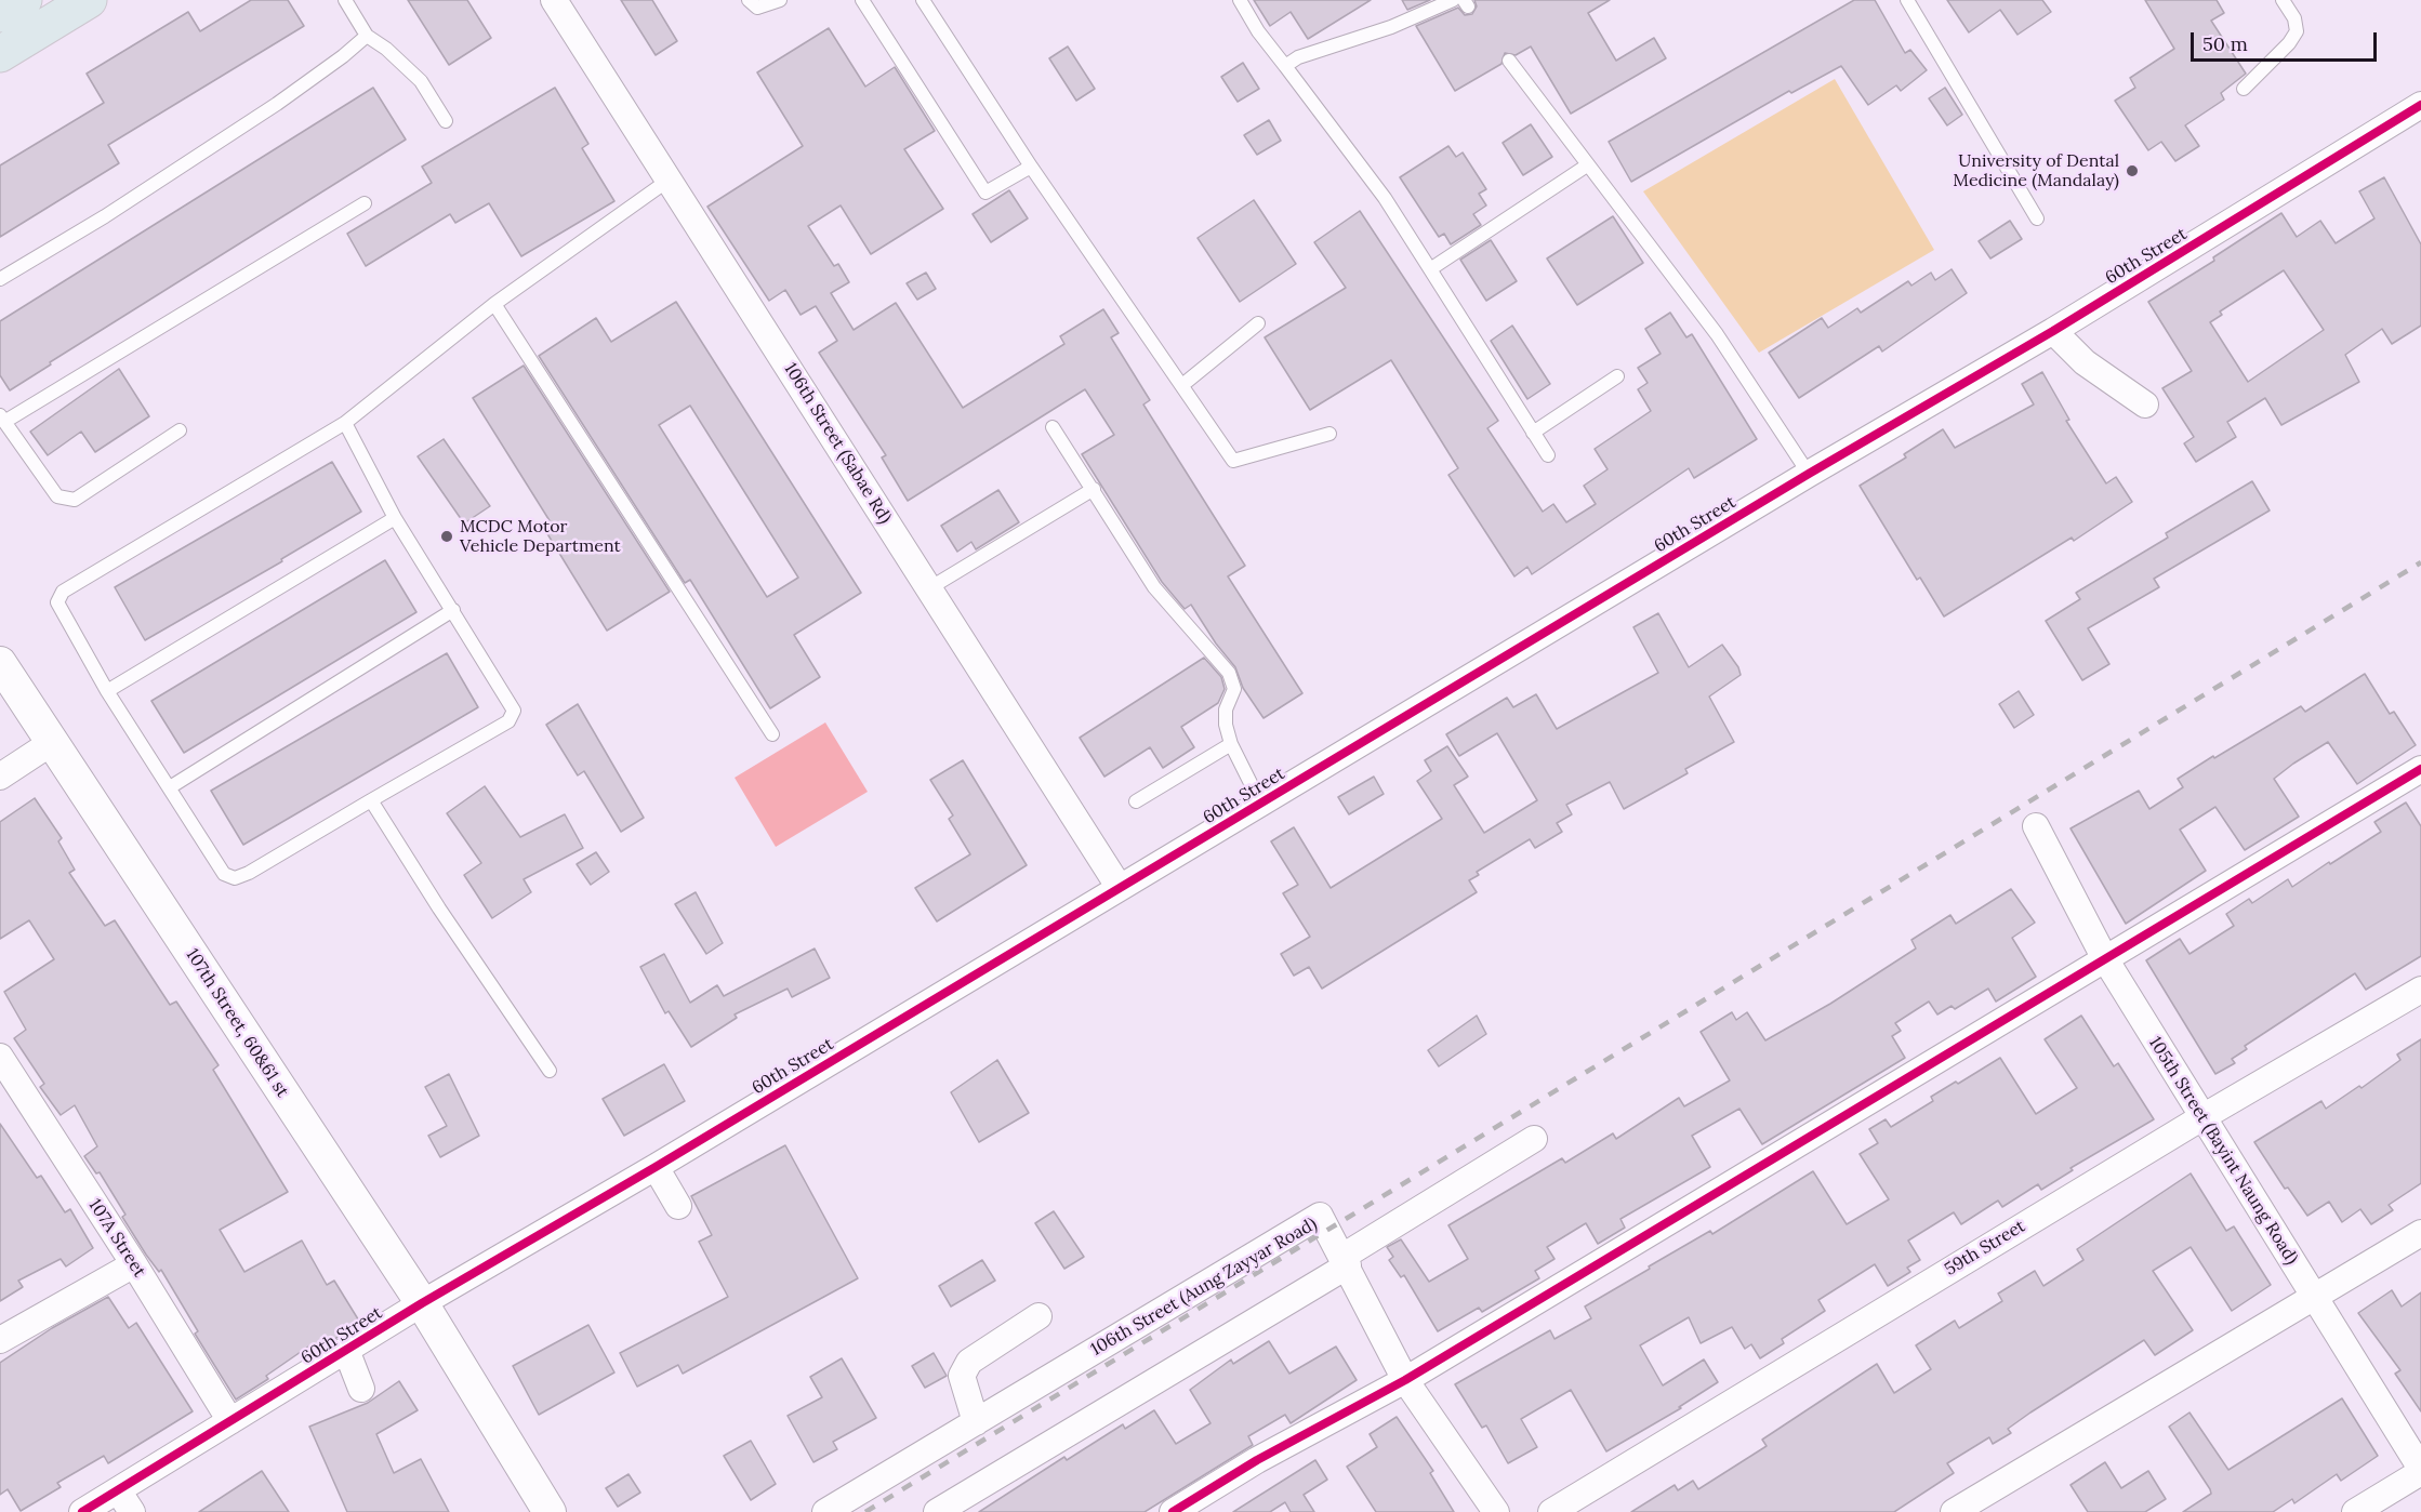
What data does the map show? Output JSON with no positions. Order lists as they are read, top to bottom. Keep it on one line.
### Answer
{"streets":{"street":["60th Street","106th Street (Sabae Rd)","107th Street, 60&61 st","105th Street (Bayint Naung Road)","107A Street","59th Street","106th Street (Aung Zayyar Road)"]},"crossings":[["60th Street","106th Street (Sabae Rd)"],["60th Street","107th Street, 60&61 st"],["60th Street","107A Street"],["105th Street (Bayint Naung Road)","59th Street"]],"places":["University of Dental Medicine (Mandalay)","MCDC Motor Vehicle Department"],"scale_bar":"50 m"}
